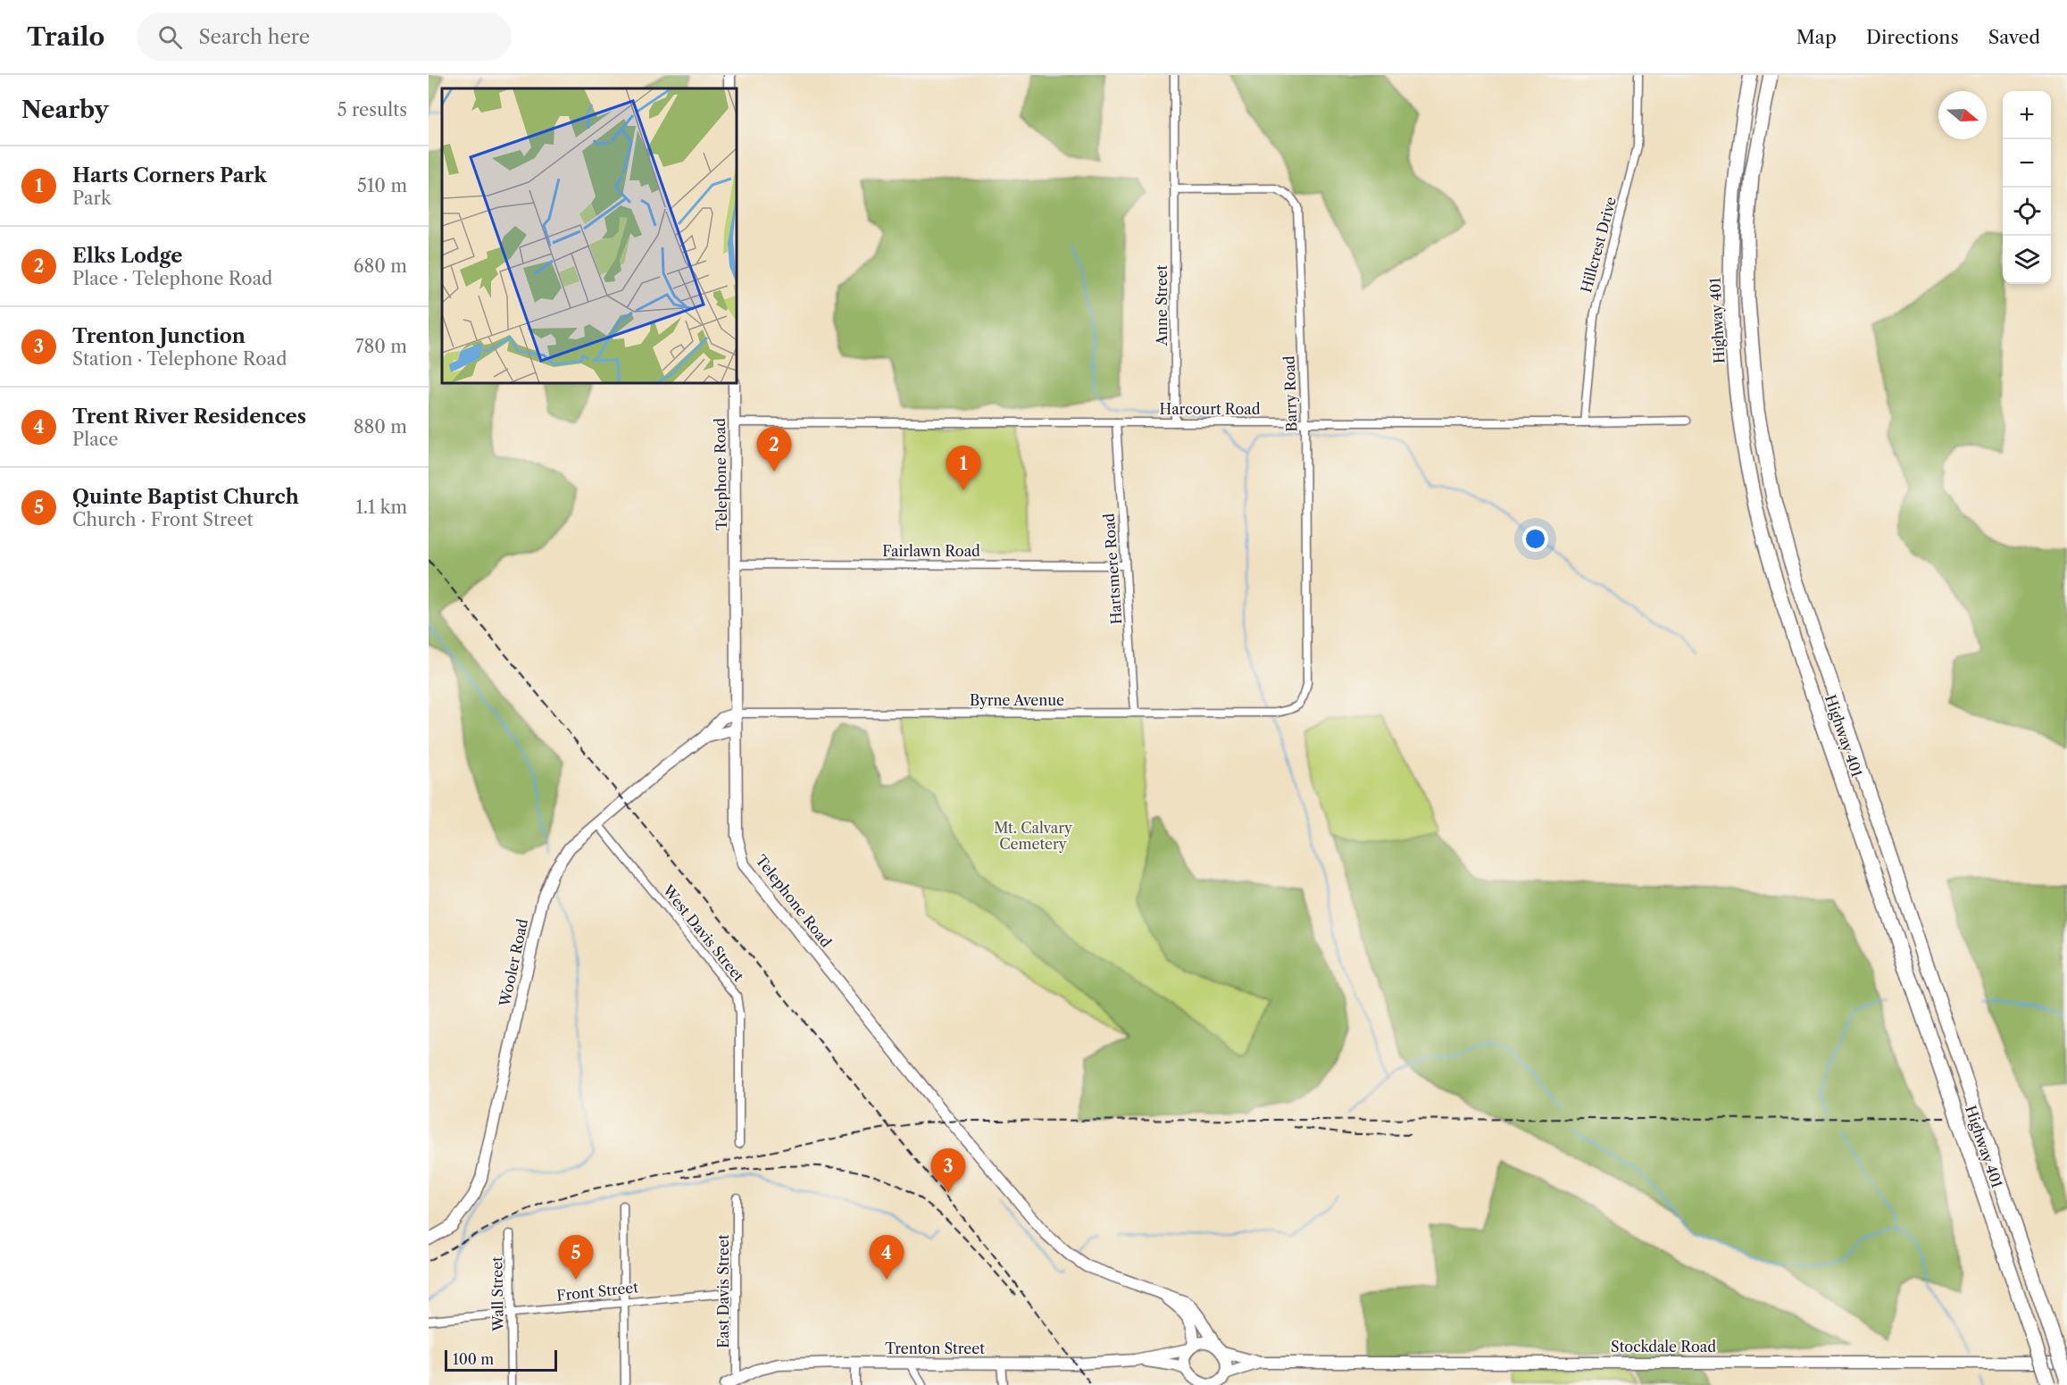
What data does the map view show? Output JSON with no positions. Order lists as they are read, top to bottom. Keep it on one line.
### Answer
{"streets":{"highway":["Highway 401"],"street":["Hillcrest Drive","Anne Street","Barry Road","Harcourt Road","Telephone Road","Fairlawn Road","Hartsmere Road","Byrne Avenue","West Davis Street","Wooler Road","Front Street","East Davis Street","Wall Street","Stockdale Road","Trenton Street"]},"crossings":[["Hillcrest Drive","Harcourt Road"],["Anne Street","Barry Road"],["Anne Street","Harcourt Road"],["Barry Road","Harcourt Road"],["Barry Road","Byrne Avenue"],["Harcourt Road","Telephone Road"],["Harcourt Road","Hartsmere Road"],["Telephone Road","Fairlawn Road"],["Telephone Road","Byrne Avenue"],["Telephone Road","Wooler Road"],["Telephone Road","Stockdale Road"],["Telephone Road","Trenton Street"],["Fairlawn Road","Hartsmere Road"],["Hartsmere Road","Byrne Avenue"],["Byrne Avenue","Wooler Road"],["West Davis Street","Wooler Road"],["Front Street","East Davis Street"],["Front Street","Wall Street"],["East Davis Street","Trenton Street"],["Stockdale Road","Trenton Street"]],"parks":["Mt. Calvary Cemetery"],"scale_bar":"100 m","north":"right","page":{"header":"Trailo","search":"Search here","nav":["Map","Directions","Saved"],"heading":["Nearby","5 results"],"map_buttons":["+","−"],"list":[{"mark":"1","name":"Harts Corners Park","note":"Park","value":"510 m"},{"mark":"2","name":"Elks Lodge","note":"Place · Telephone Road","value":"680 m"},{"mark":"3","name":"Trenton Junction","note":"Station · Telephone Road","value":"780 m"},{"mark":"4","name":"Trent River Residences","note":"Place","value":"880 m"},{"mark":"5","name":"Quinte Baptist Church","note":"Church · Front Street","value":"1.1 km"}],"pins":["2","1","3","4","5"],"scale":"100 m"}}
